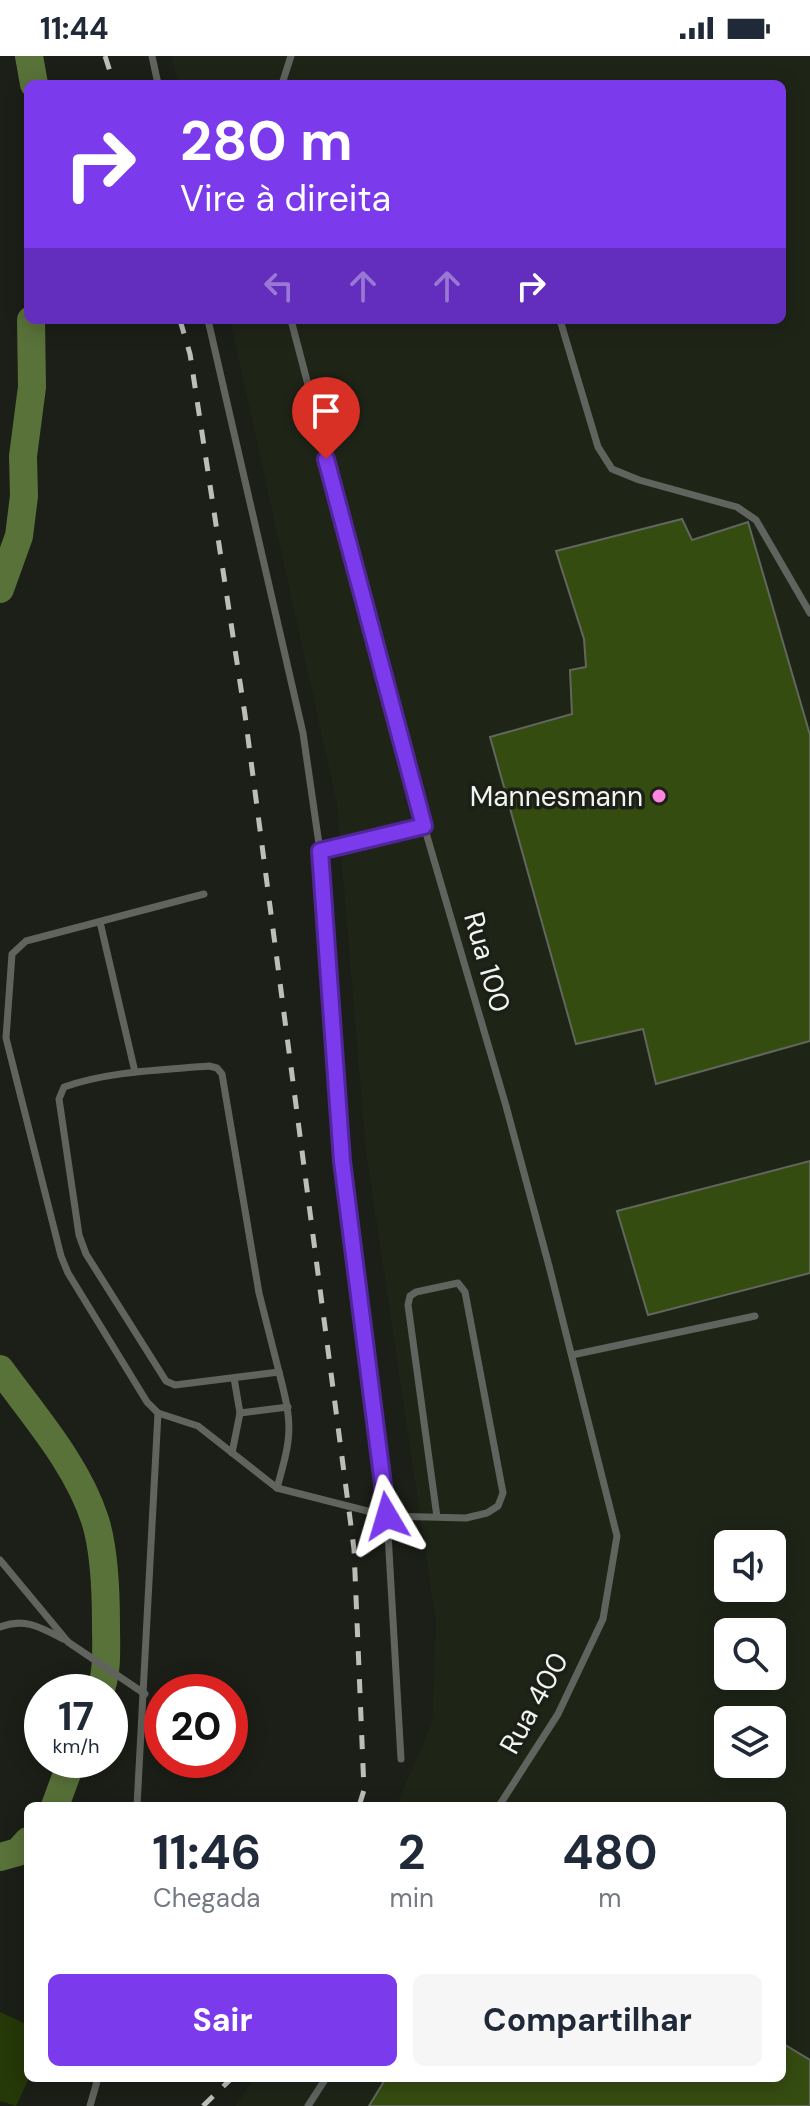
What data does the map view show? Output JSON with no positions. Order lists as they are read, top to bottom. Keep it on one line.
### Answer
{"streets":{"lane":["Rua 100","Rua 400"]},"crossings":[["Rua 100","Rua 400"]],"places":["Mannesmann"],"page":{"status":"11:44","turn":["280 m","Vire à direita"],"speed":"17 km/h","limit":"20","eta":["11:46","Chegada","2","min","480","m"],"buttons":["Sair","Compartilhar"]}}
